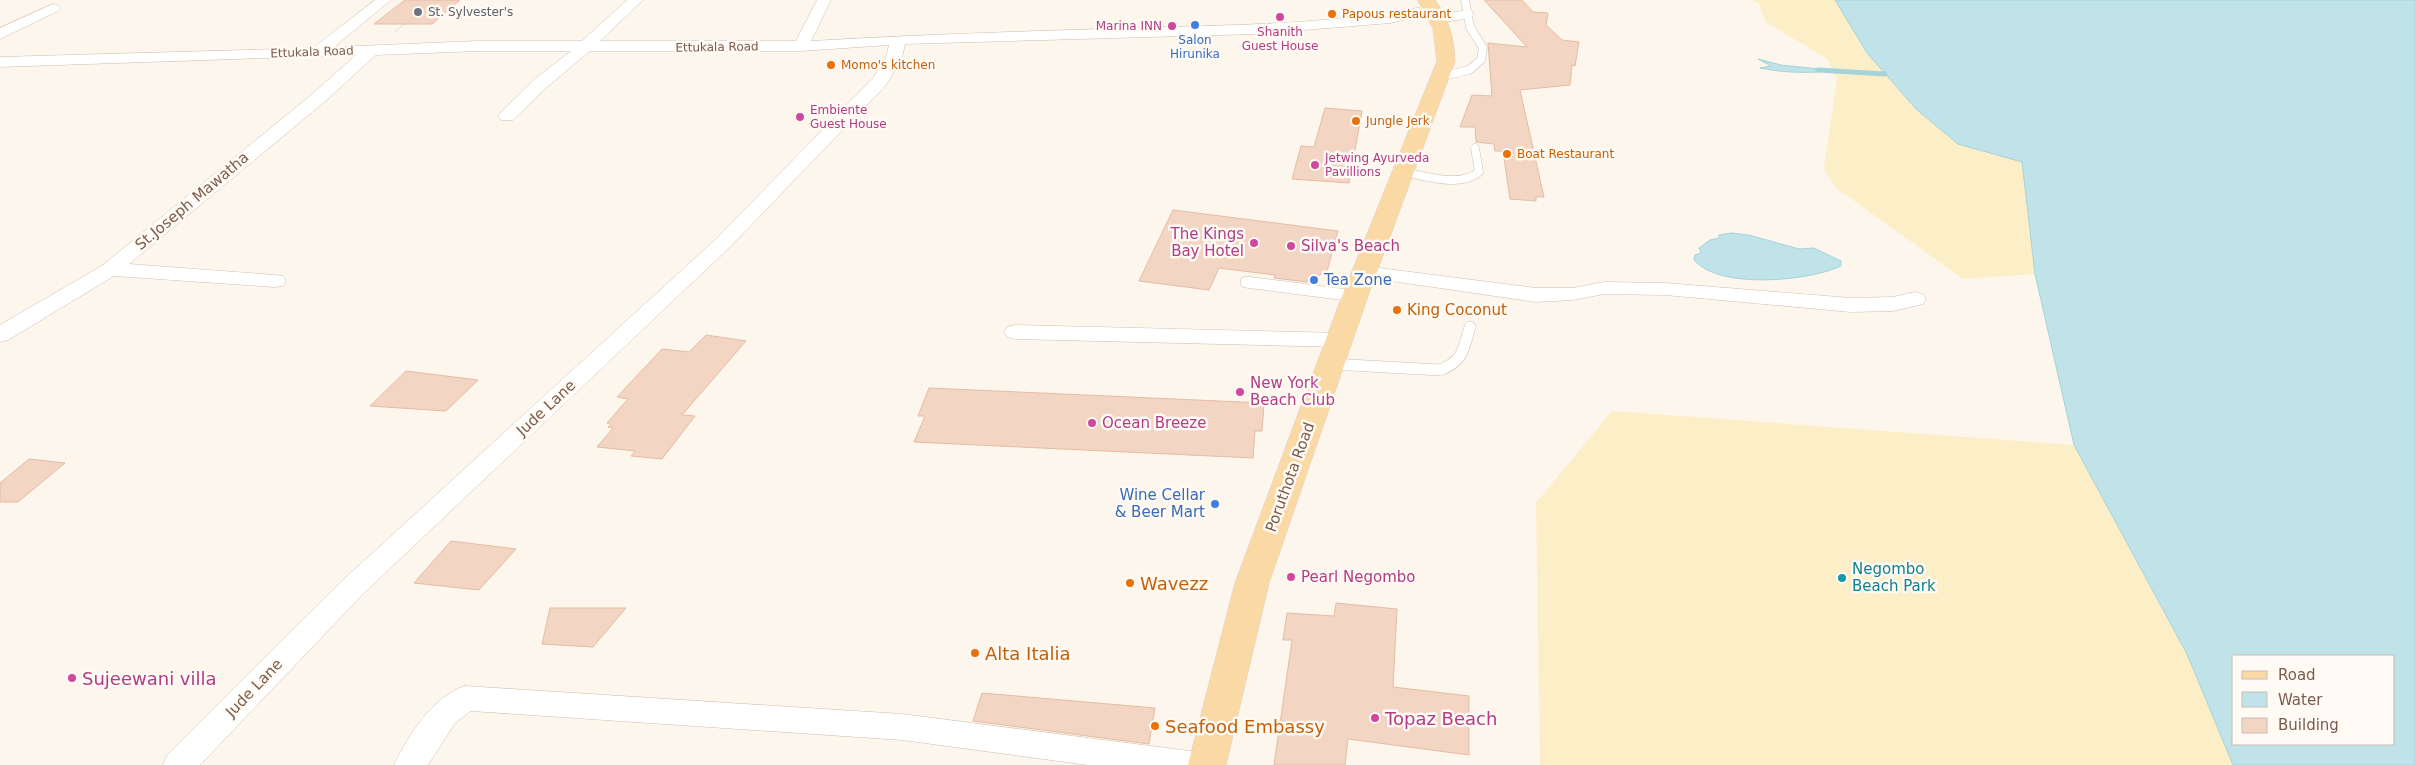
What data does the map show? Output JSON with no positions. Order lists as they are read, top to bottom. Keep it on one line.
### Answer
{"streets":{"main road":["Poruthota Road"],"street":["Ettukala Road","St.Joseph Mawatha","Jude Lane"]},"crossings":[["Ettukala Road","St.Joseph Mawatha"],["Ettukala Road","Jude Lane"],["Ettukala Road","Poruthota Road"]],"places":["St. Sylvester's","Papous restaurant","Shanith Guest House","Salon Hirunika","Marina INN","Momo's kitchen","Embiente Guest House","Jungle Jerk","Boat Restaurant","Jetwing Ayurveda Pavillions","The Kings Bay Hotel","Silva's Beach","Tea Zone","King Coconut","New York Beach Club","Ocean Breeze","Wine Cellar & Beer Mart","Pearl Negombo","Negombo Beach Park","Wavezz","Alta Italia","Sujeewani villa","Topaz Beach","Seafood Embassy"],"legend":["Road","Water","Building"]}
